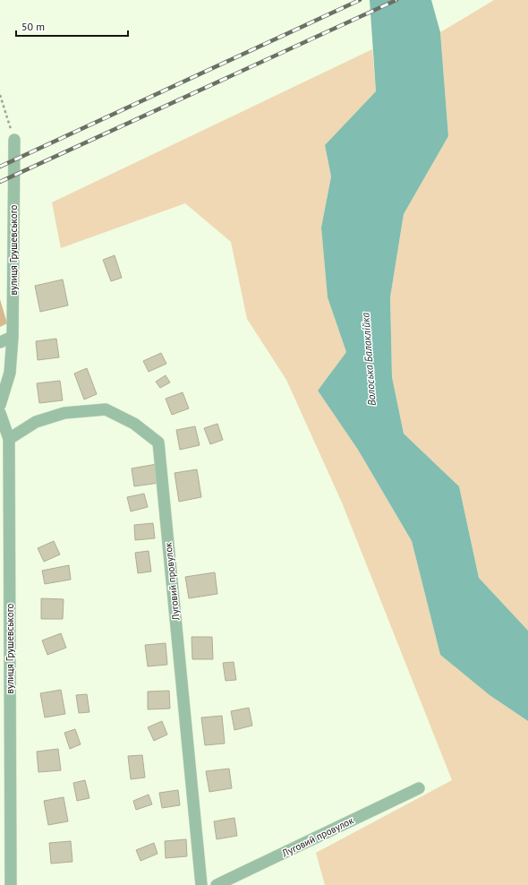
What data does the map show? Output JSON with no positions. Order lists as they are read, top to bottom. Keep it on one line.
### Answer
{"streets":{"street":["вулиця Грушевського","Луговий провулок"]},"crossings":[["вулиця Грушевського","Луговий провулок"]],"water":["Волоська Балаклійка"],"scale_bar":"50 m"}
